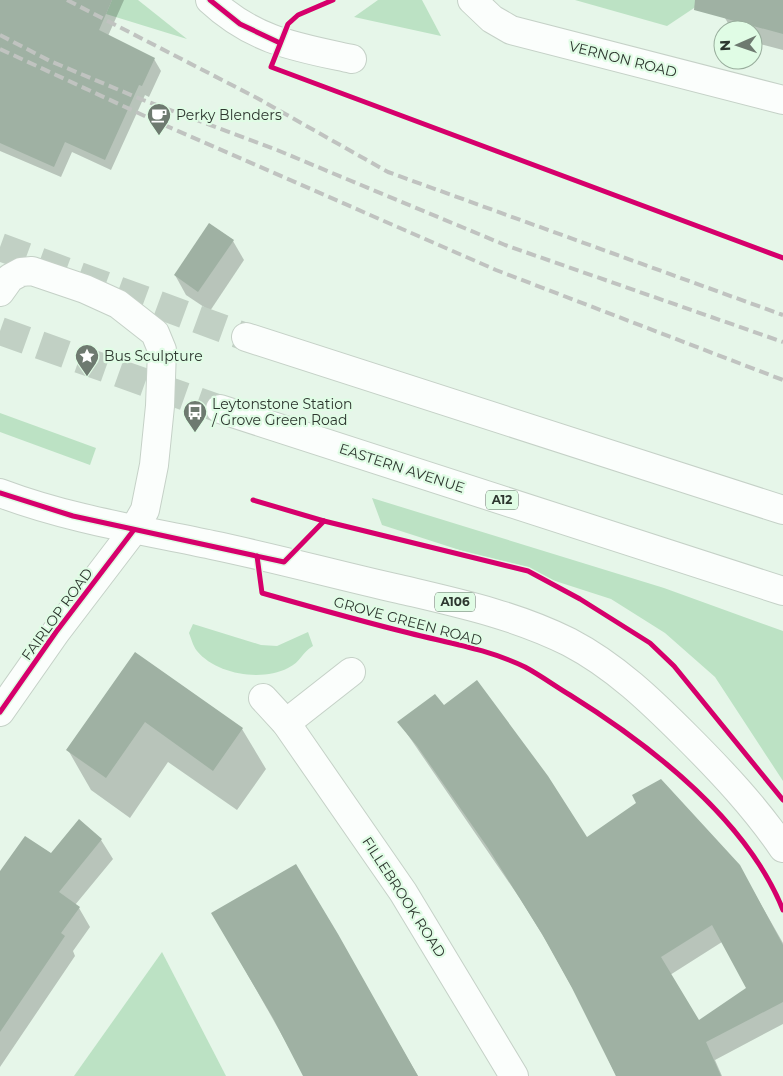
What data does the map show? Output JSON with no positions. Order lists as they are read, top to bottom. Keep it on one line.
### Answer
{"streets":{"main road":["VERNON ROAD","EASTERN AVENUE","A12","A106","FAIRLOP ROAD","GROVE GREEN ROAD","FILLEBROOK ROAD"]},"crossings":[["FAIRLOP ROAD","GROVE GREEN ROAD"]],"places":{"cafe":["Perky Blenders"],"place":["Bus Sculpture"],"bus stop":["Leytonstone Station / Grove Green Road"]},"north":"left"}
